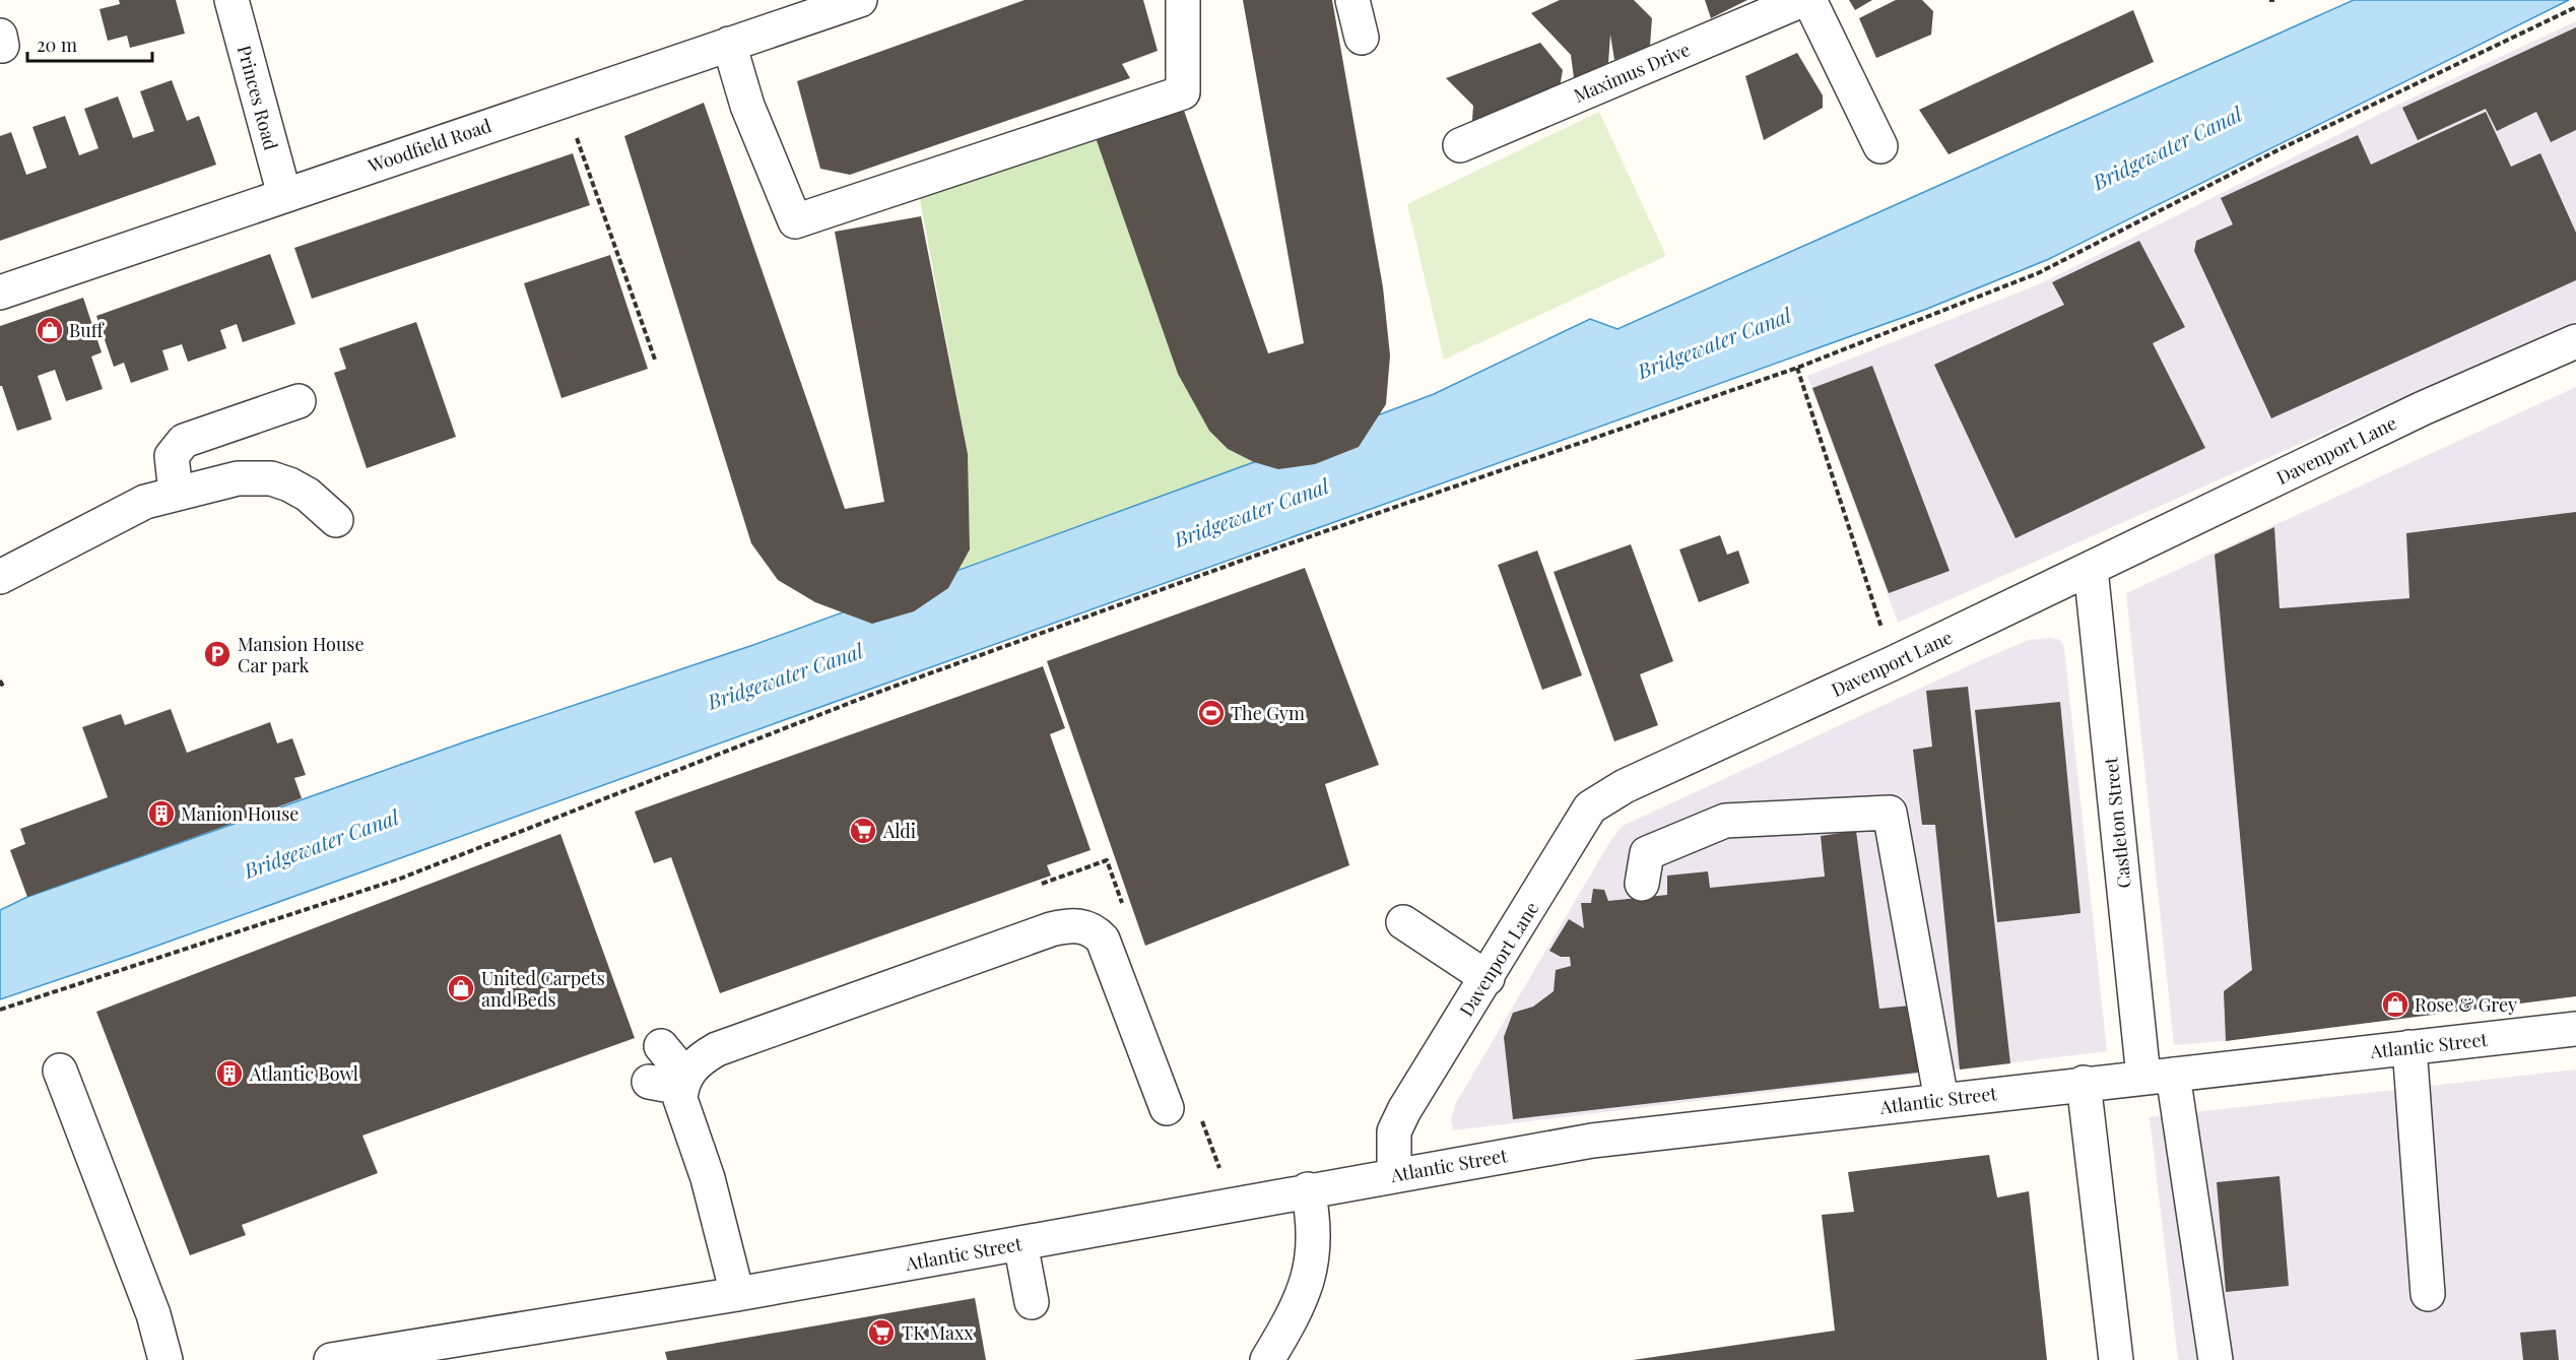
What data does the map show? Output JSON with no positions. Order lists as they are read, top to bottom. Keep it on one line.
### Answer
{"streets":{"street":["Maximus Drive","Princes Road","Woodfield Road","Davenport Lane","Castleton Street","Atlantic Street"]},"crossings":[["Princes Road","Woodfield Road"],["Davenport Lane","Castleton Street"],["Davenport Lane","Atlantic Street"],["Castleton Street","Atlantic Street"]],"water":["Bridgewater Canal"],"places":{"shop":["Buff","United Carpets and Beds","Rose & Grey"],"parking":["Mansion House Car park"],"sports":["The Gym"],"building":["Manion House","Atlantic Bowl"],"supermarket":["Aldi","TK Maxx"]},"scale_bar":"20 m"}
